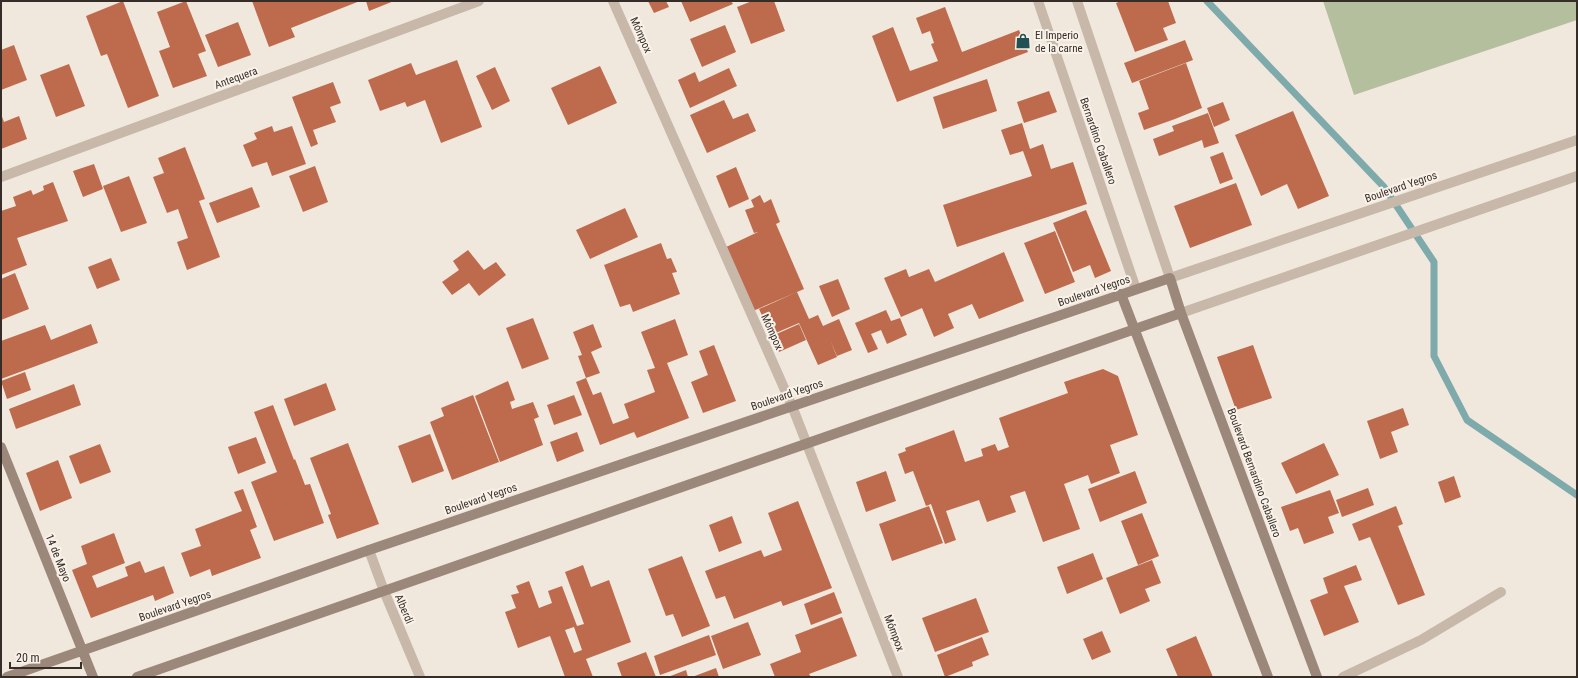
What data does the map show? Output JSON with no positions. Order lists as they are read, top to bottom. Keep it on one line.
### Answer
{"streets":{"main road":["Boulevard Yegros","Boulevard Bernardino Caballero","14 de Mayo"],"street":["Mómpox","Antequera","Bernardino Caballero","Alberdi"]},"crossings":[["Mómpox","Boulevard Yegros"],["Bernardino Caballero","Boulevard Yegros"],["Boulevard Yegros","Boulevard Bernardino Caballero"],["Boulevard Yegros","14 de Mayo"],["Boulevard Yegros","Alberdi"]],"places":{"shop":["El Imperio de la carne"]},"scale_bar":"20 m"}
